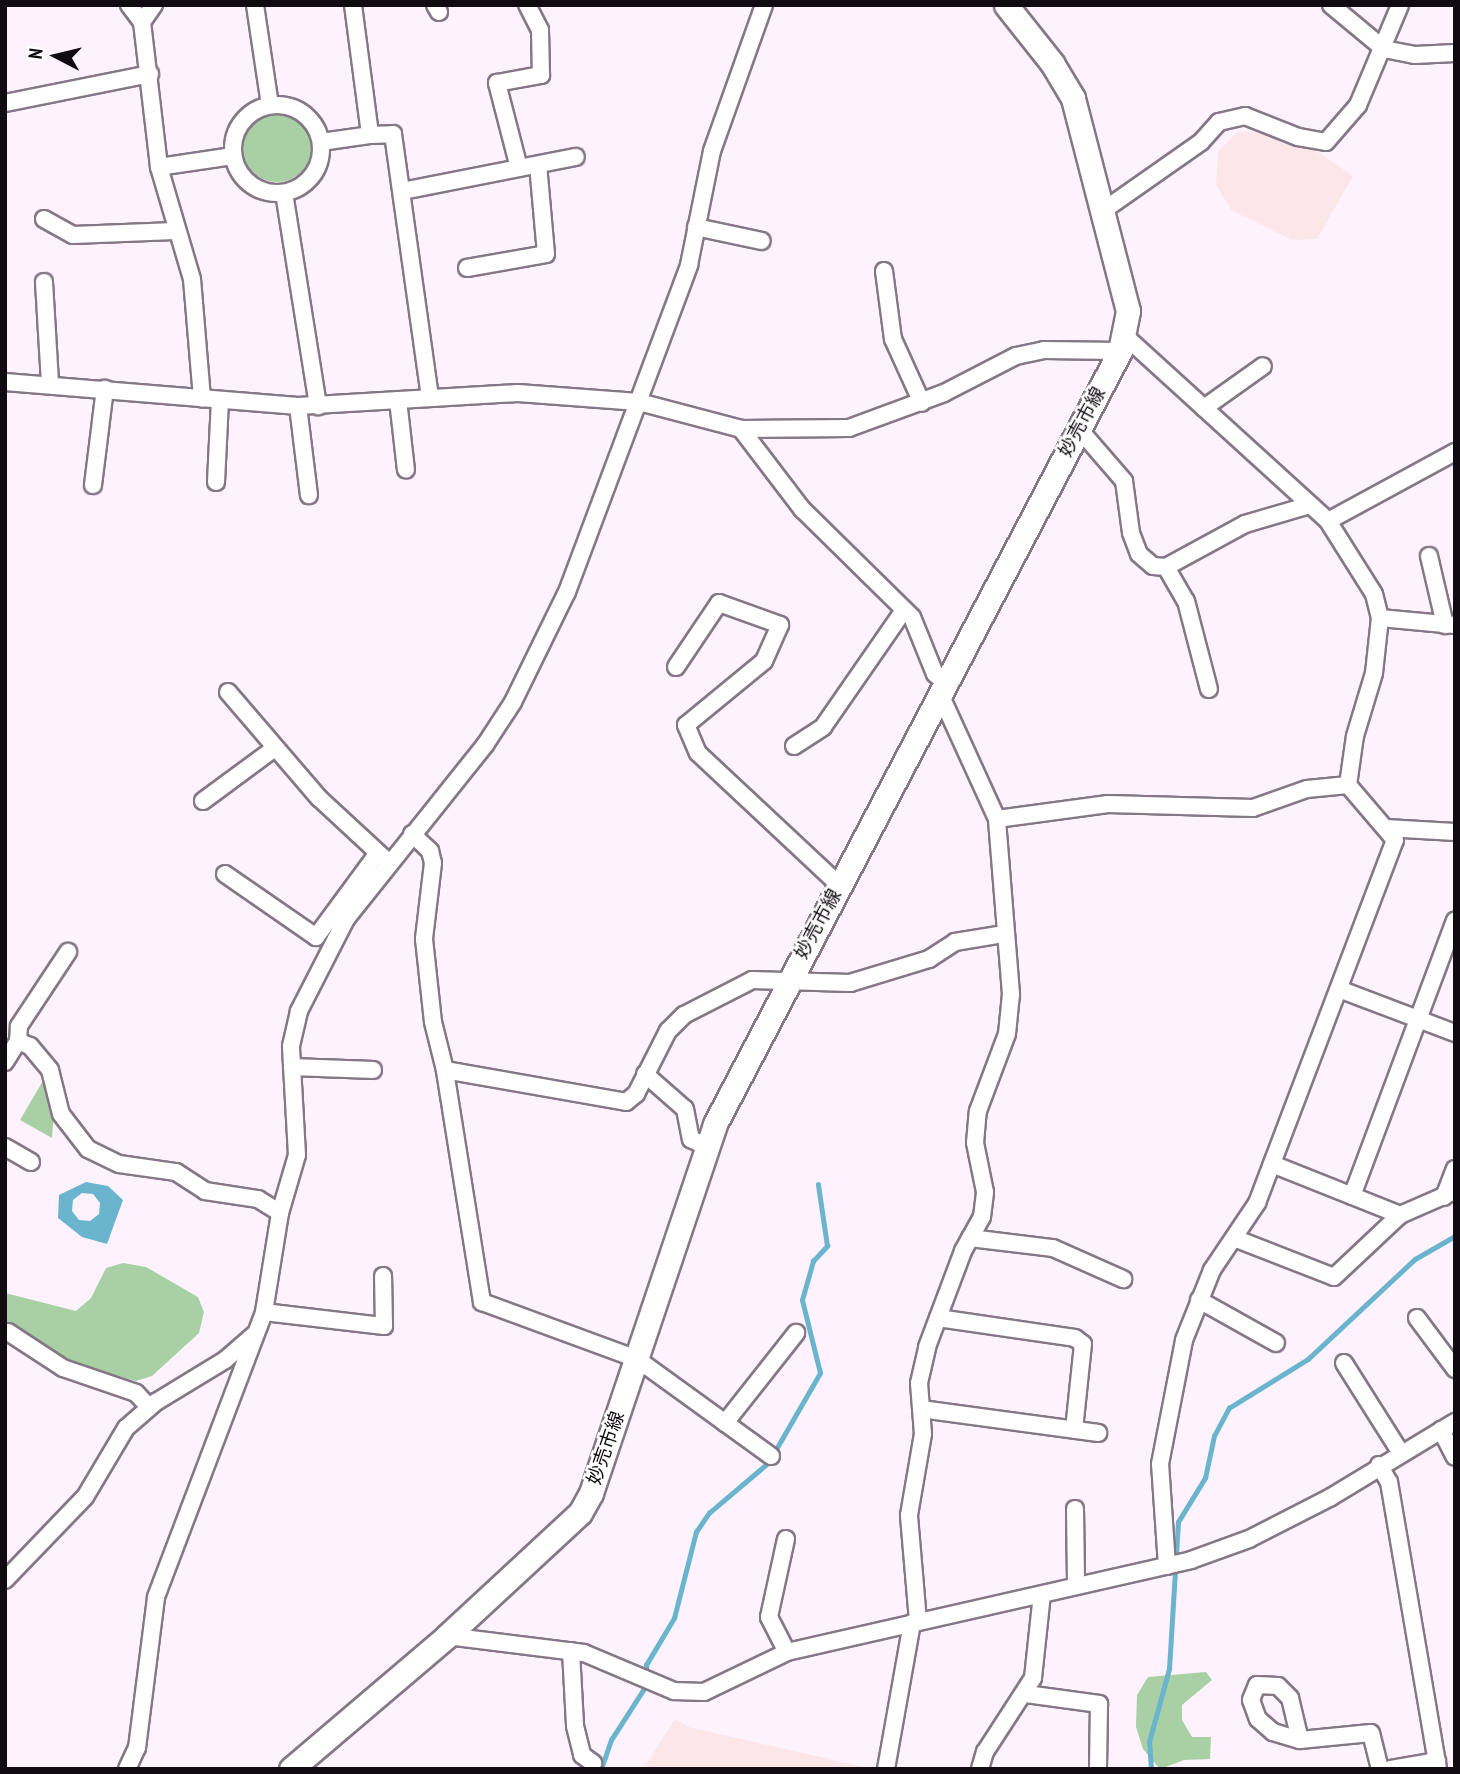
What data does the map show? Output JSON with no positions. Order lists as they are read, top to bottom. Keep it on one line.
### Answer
{"streets":{"main road":["妙売市線"]},"north":"left"}
